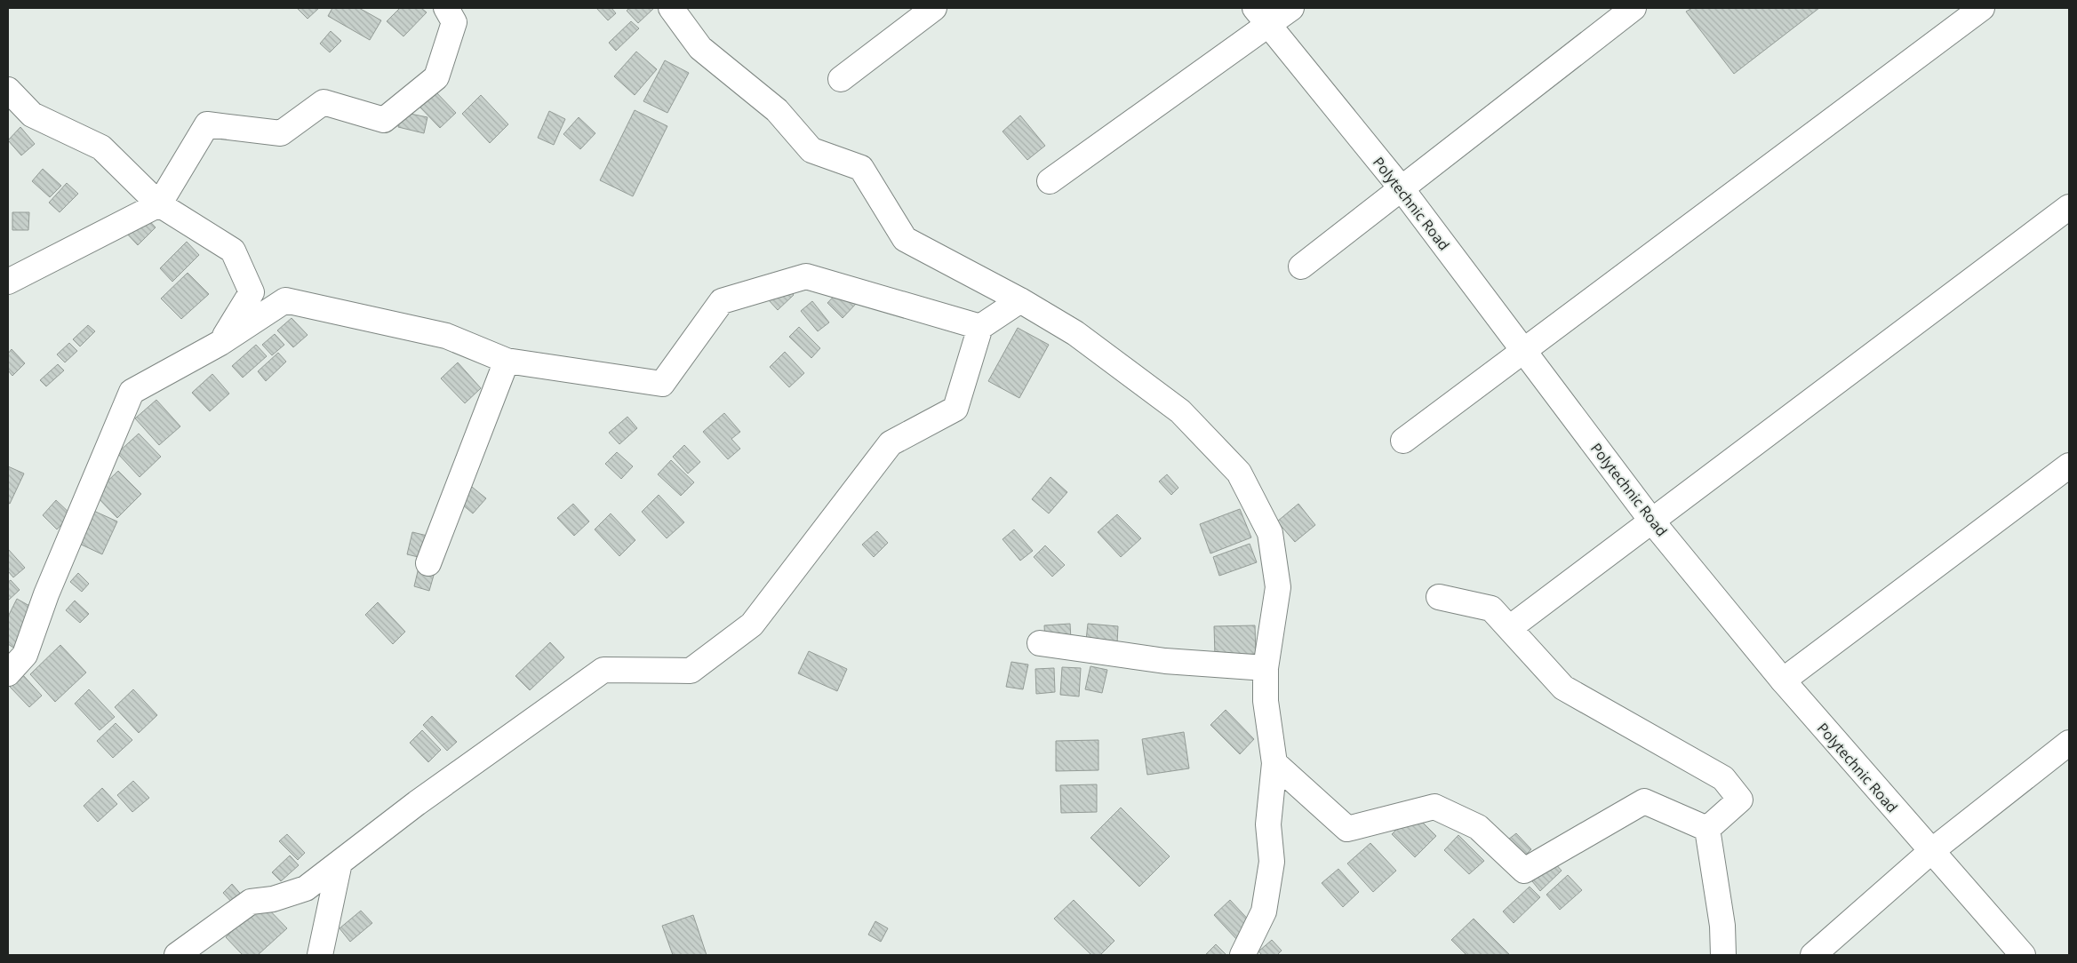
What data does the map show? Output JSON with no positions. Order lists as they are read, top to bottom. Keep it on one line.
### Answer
{"streets":{"street":["Polytechnic Road"]}}
